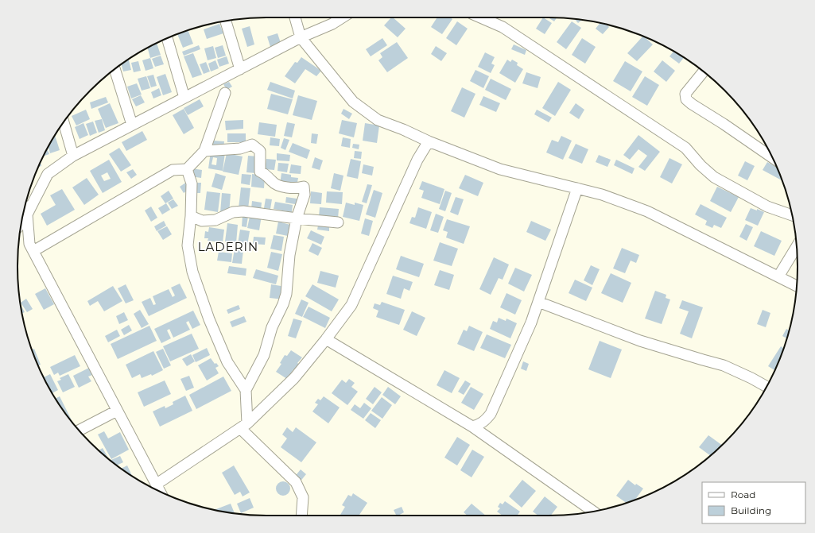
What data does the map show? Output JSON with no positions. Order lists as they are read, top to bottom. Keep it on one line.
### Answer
{"districts":["LADERIN"],"legend":["Road","Building"]}
